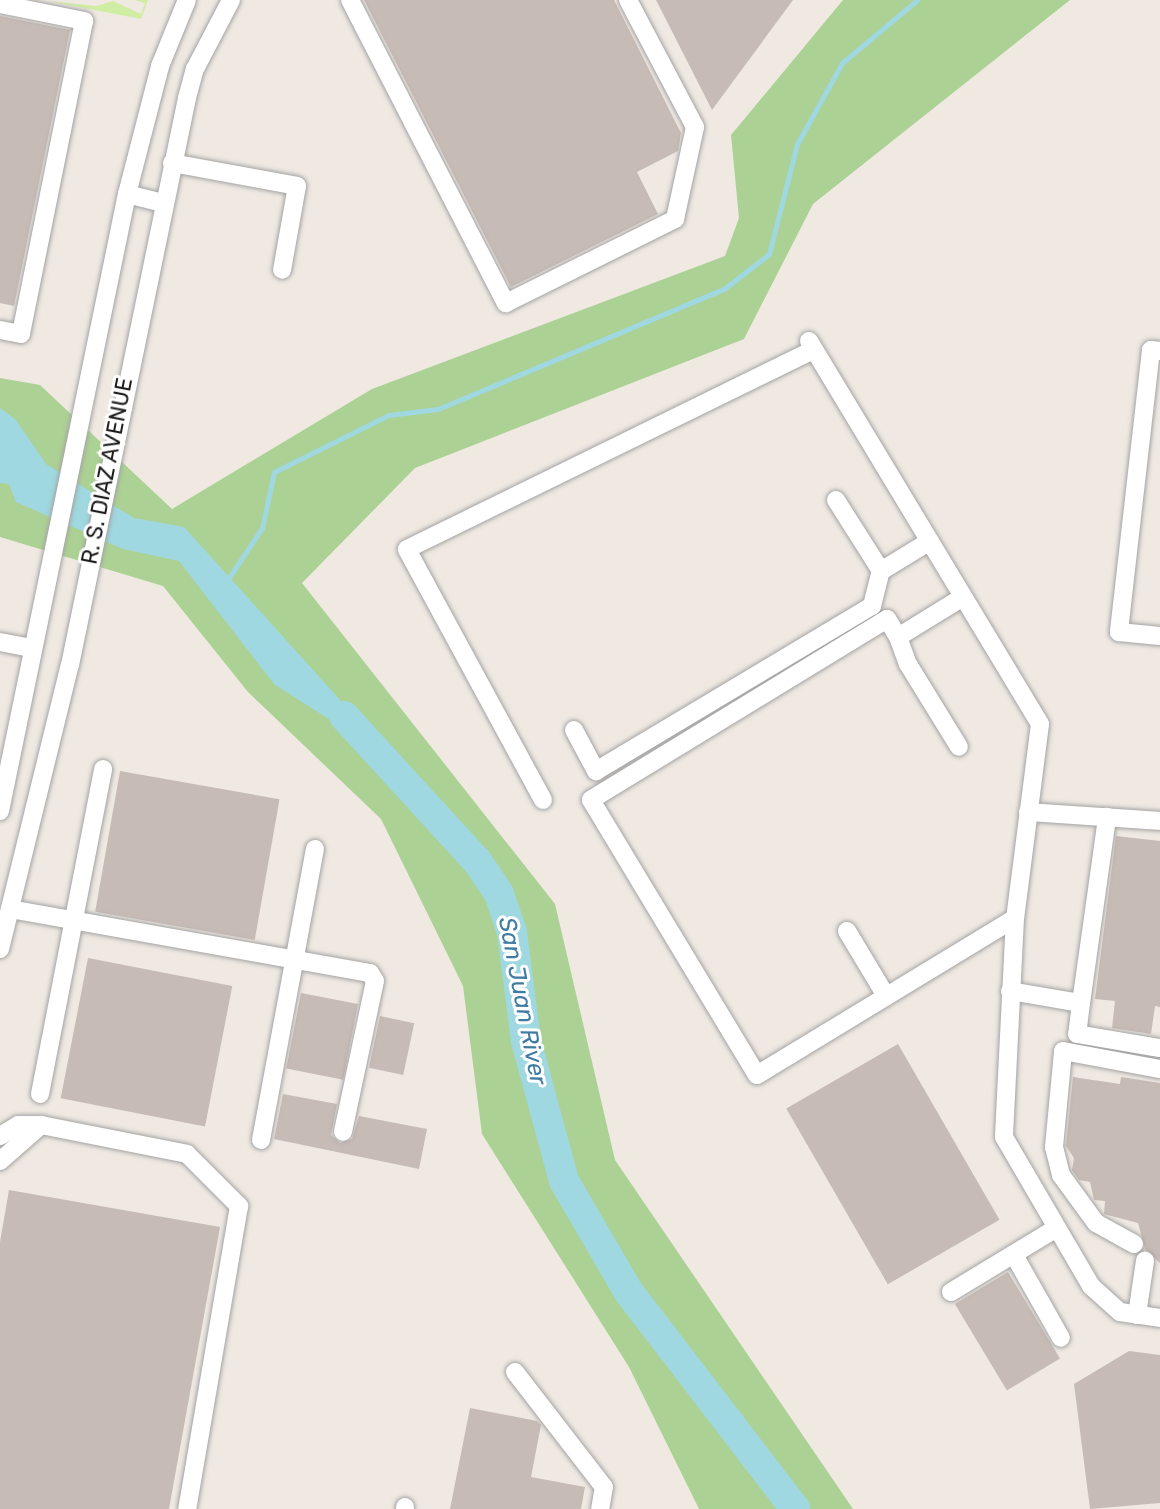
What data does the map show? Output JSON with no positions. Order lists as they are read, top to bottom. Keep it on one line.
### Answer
{"streets":{"street":["R. S. DIAZ AVENUE"]},"water":["San Juan River"]}
